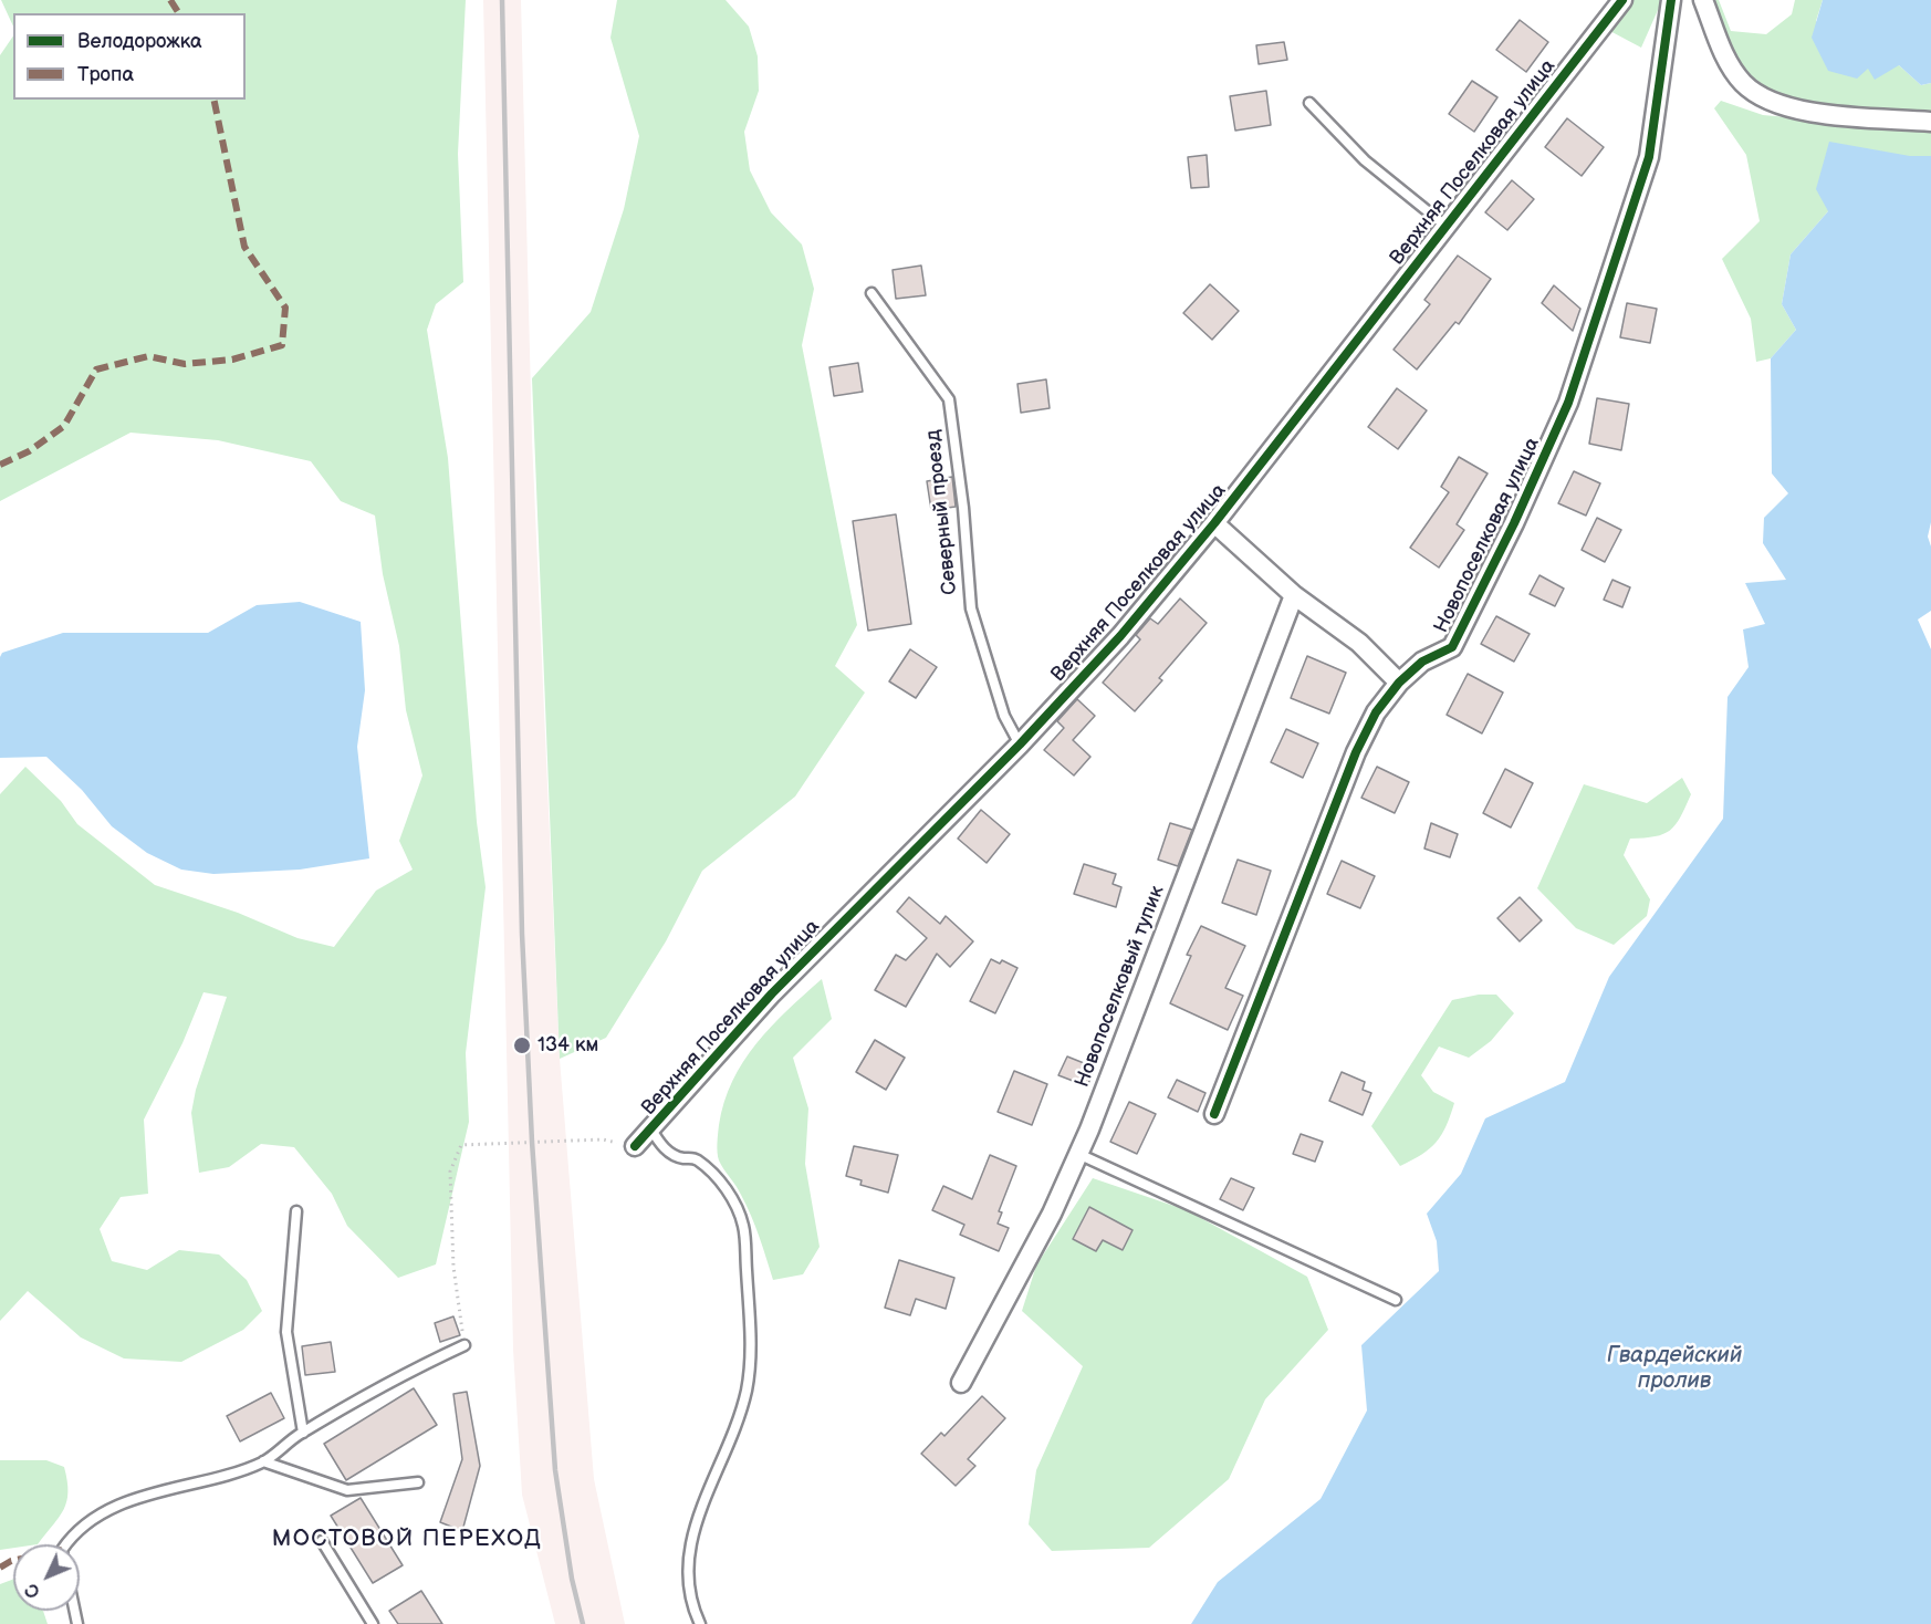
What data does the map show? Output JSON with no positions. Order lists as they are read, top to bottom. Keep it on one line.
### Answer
{"streets":{"street":["Верхняя Поселковая улица","Новопоселковая улица","Новопоселковый тупик"],"lane":["Северный проезд"]},"crossings":[["Верхняя Поселковая улица","Северный проезд"]],"districts":["МОСТОВОЙ ПЕРЕХОД"],"water":["Гвардейский пролив"],"places":["134 км"],"legend":["Велодорожка","Тропа"],"north":"bottom left"}
